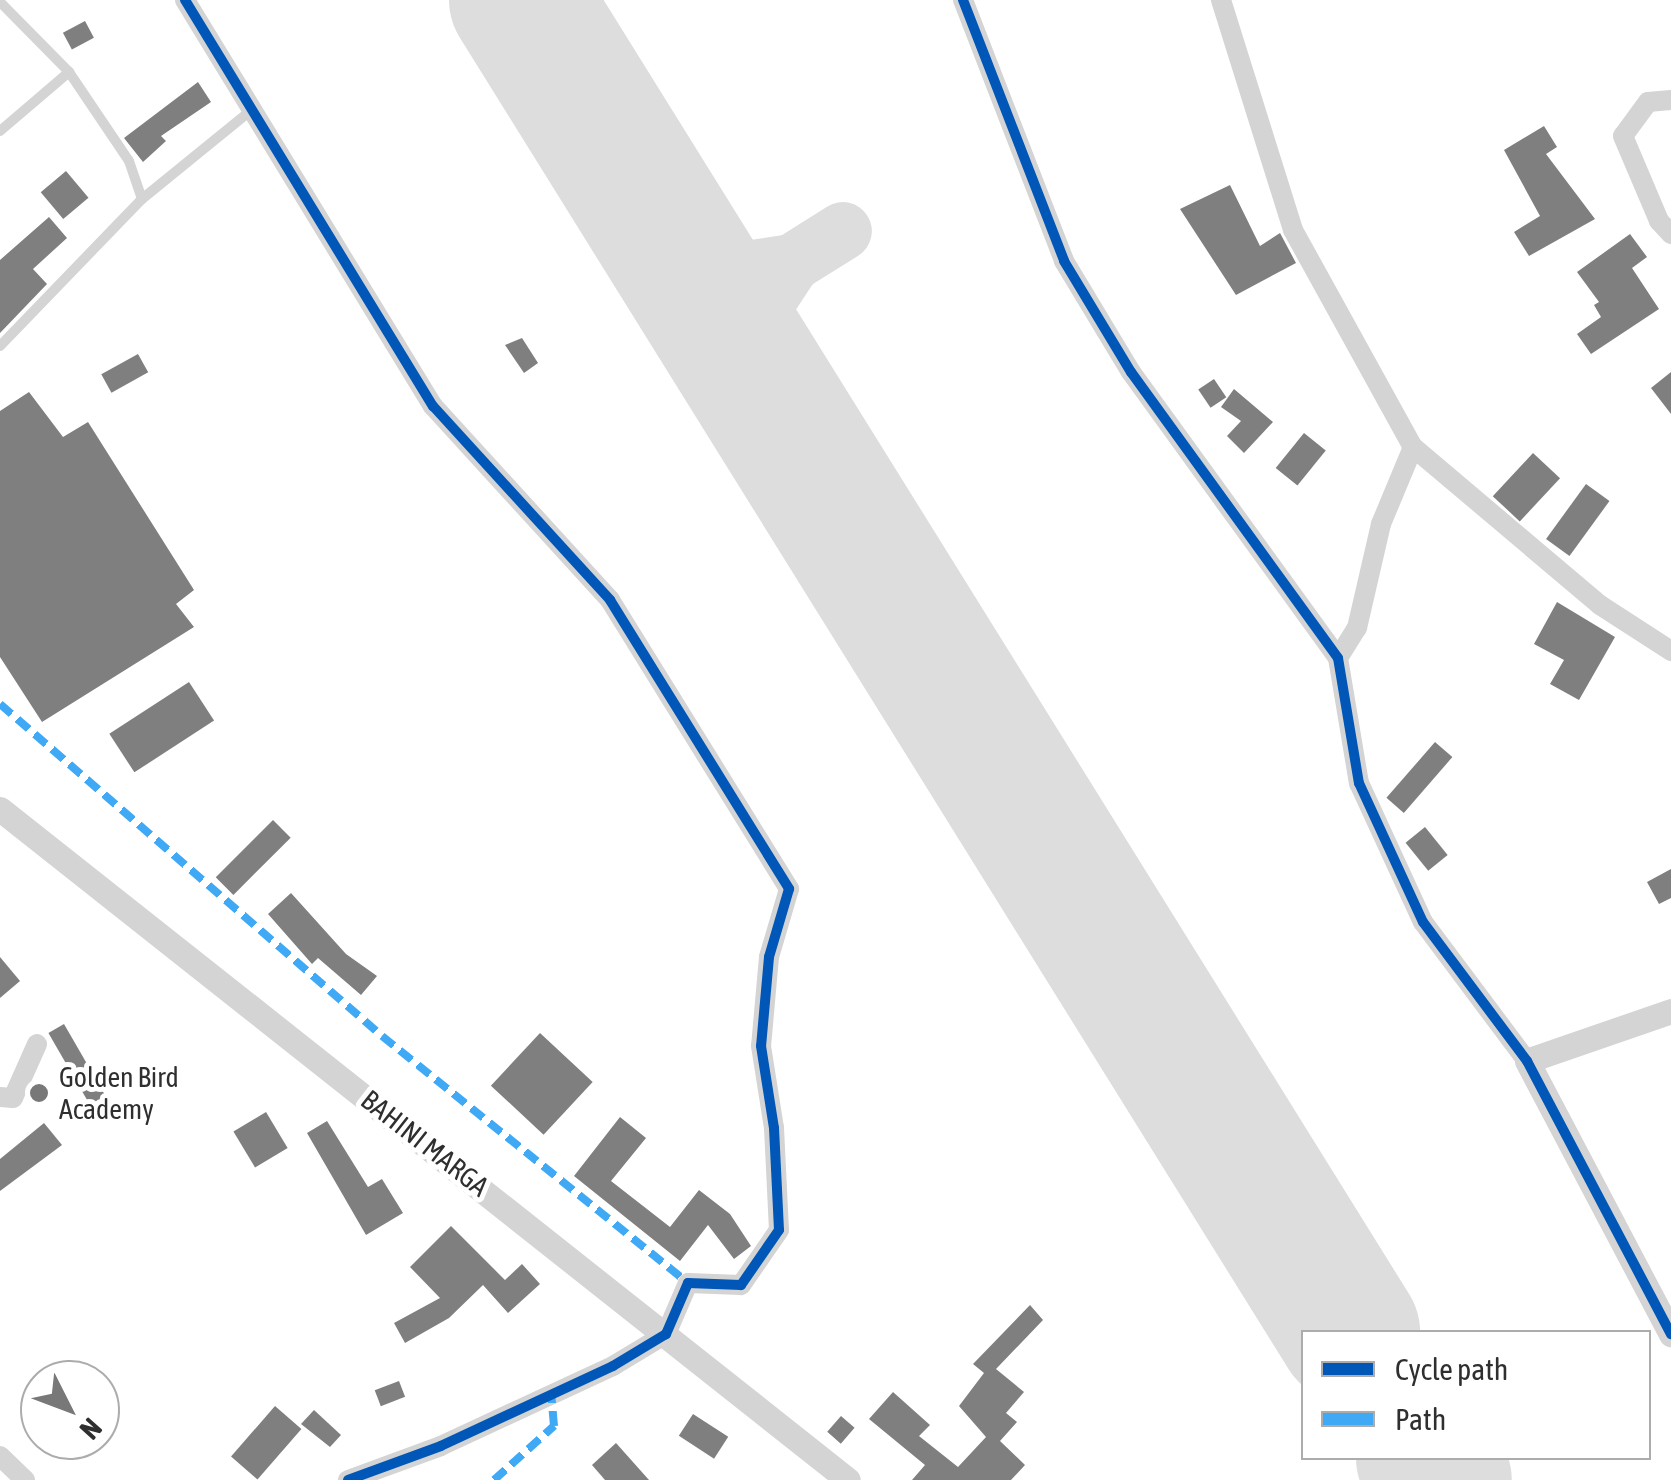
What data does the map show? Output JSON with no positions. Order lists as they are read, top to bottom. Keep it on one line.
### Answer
{"streets":{"street":["BAHINI MARGA"]},"places":["Golden Bird Academy"],"legend":["Cycle path","Path"],"north":"bottom right"}
